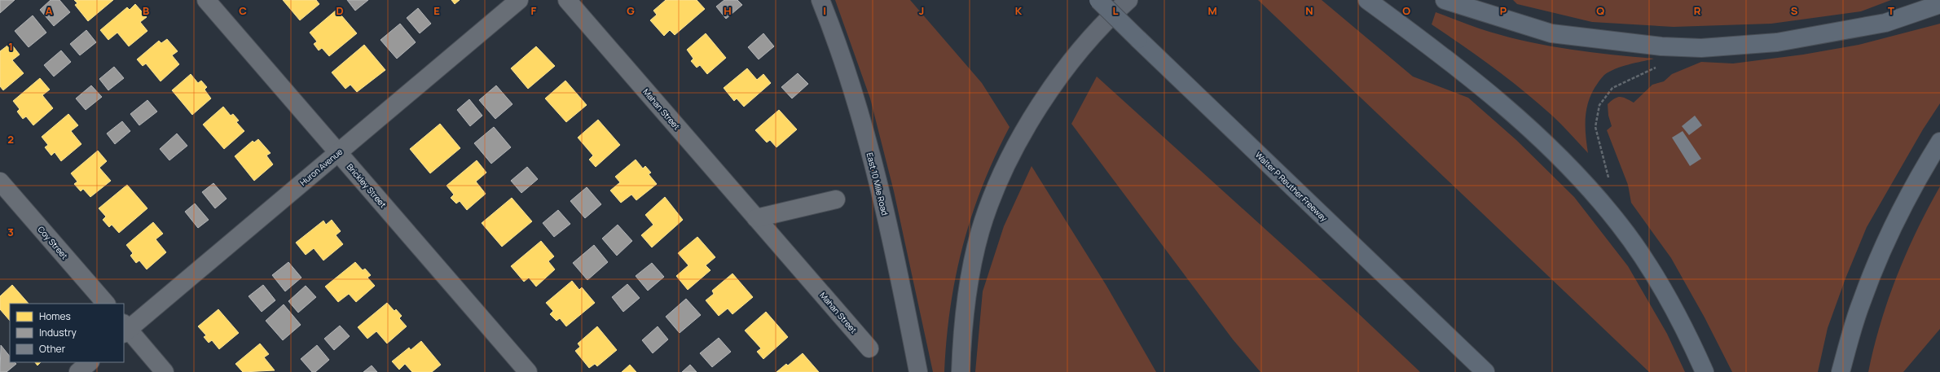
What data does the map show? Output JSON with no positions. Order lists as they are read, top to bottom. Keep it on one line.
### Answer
{"streets":{"highway":["Walter P Reuther Freeway"],"main road":["East 10 Mile Road"],"street":["Mahan Street","Huron Avenue","Brickley Street","Coy Street"]},"crossings":[["Huron Avenue","Brickley Street"]],"legend":["Homes","Industry","Other"],"grid":{"columns":["A","B","C","D","E","F","G","H","I","J","K","L","M","N","O","P","Q","R","S","T"],"rows":["1","2","3"]}}
